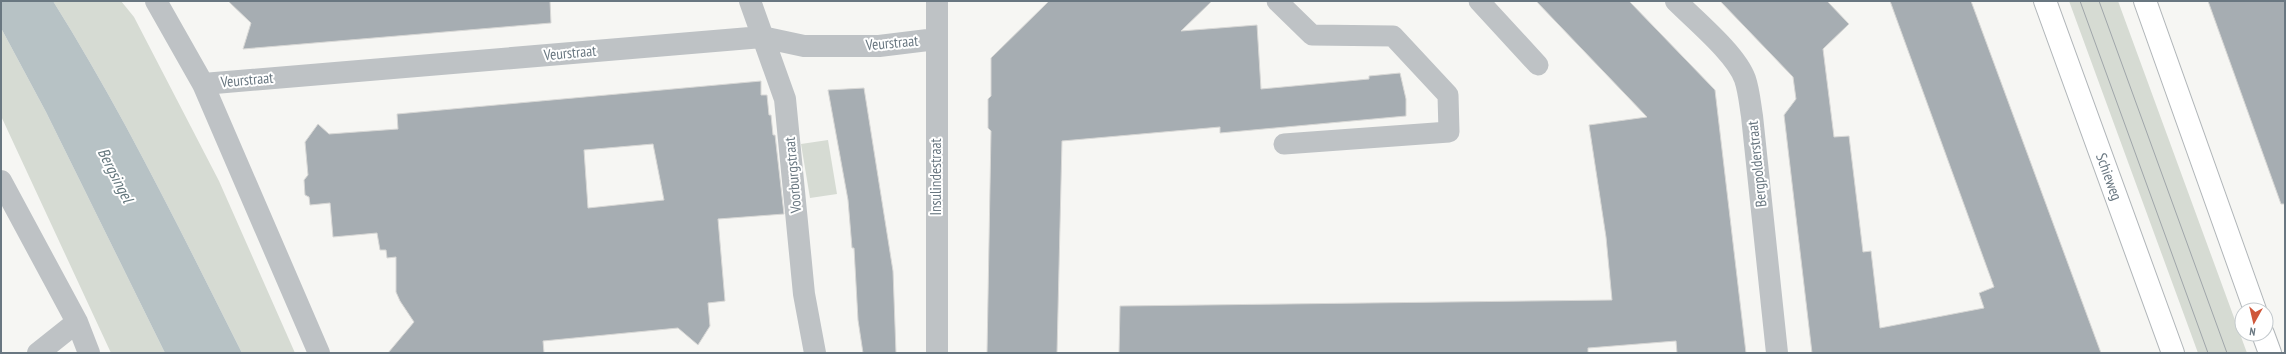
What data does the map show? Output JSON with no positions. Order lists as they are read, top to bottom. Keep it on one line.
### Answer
{"streets":{"main road":["Schieweg"],"street":["Veurstraat","Bergpolderstraat","Voorburgstraat","Insulindestraat"]},"crossings":[["Veurstraat","Voorburgstraat"],["Veurstraat","Insulindestraat"]],"water":["Bergsingel"],"north":"bottom"}
